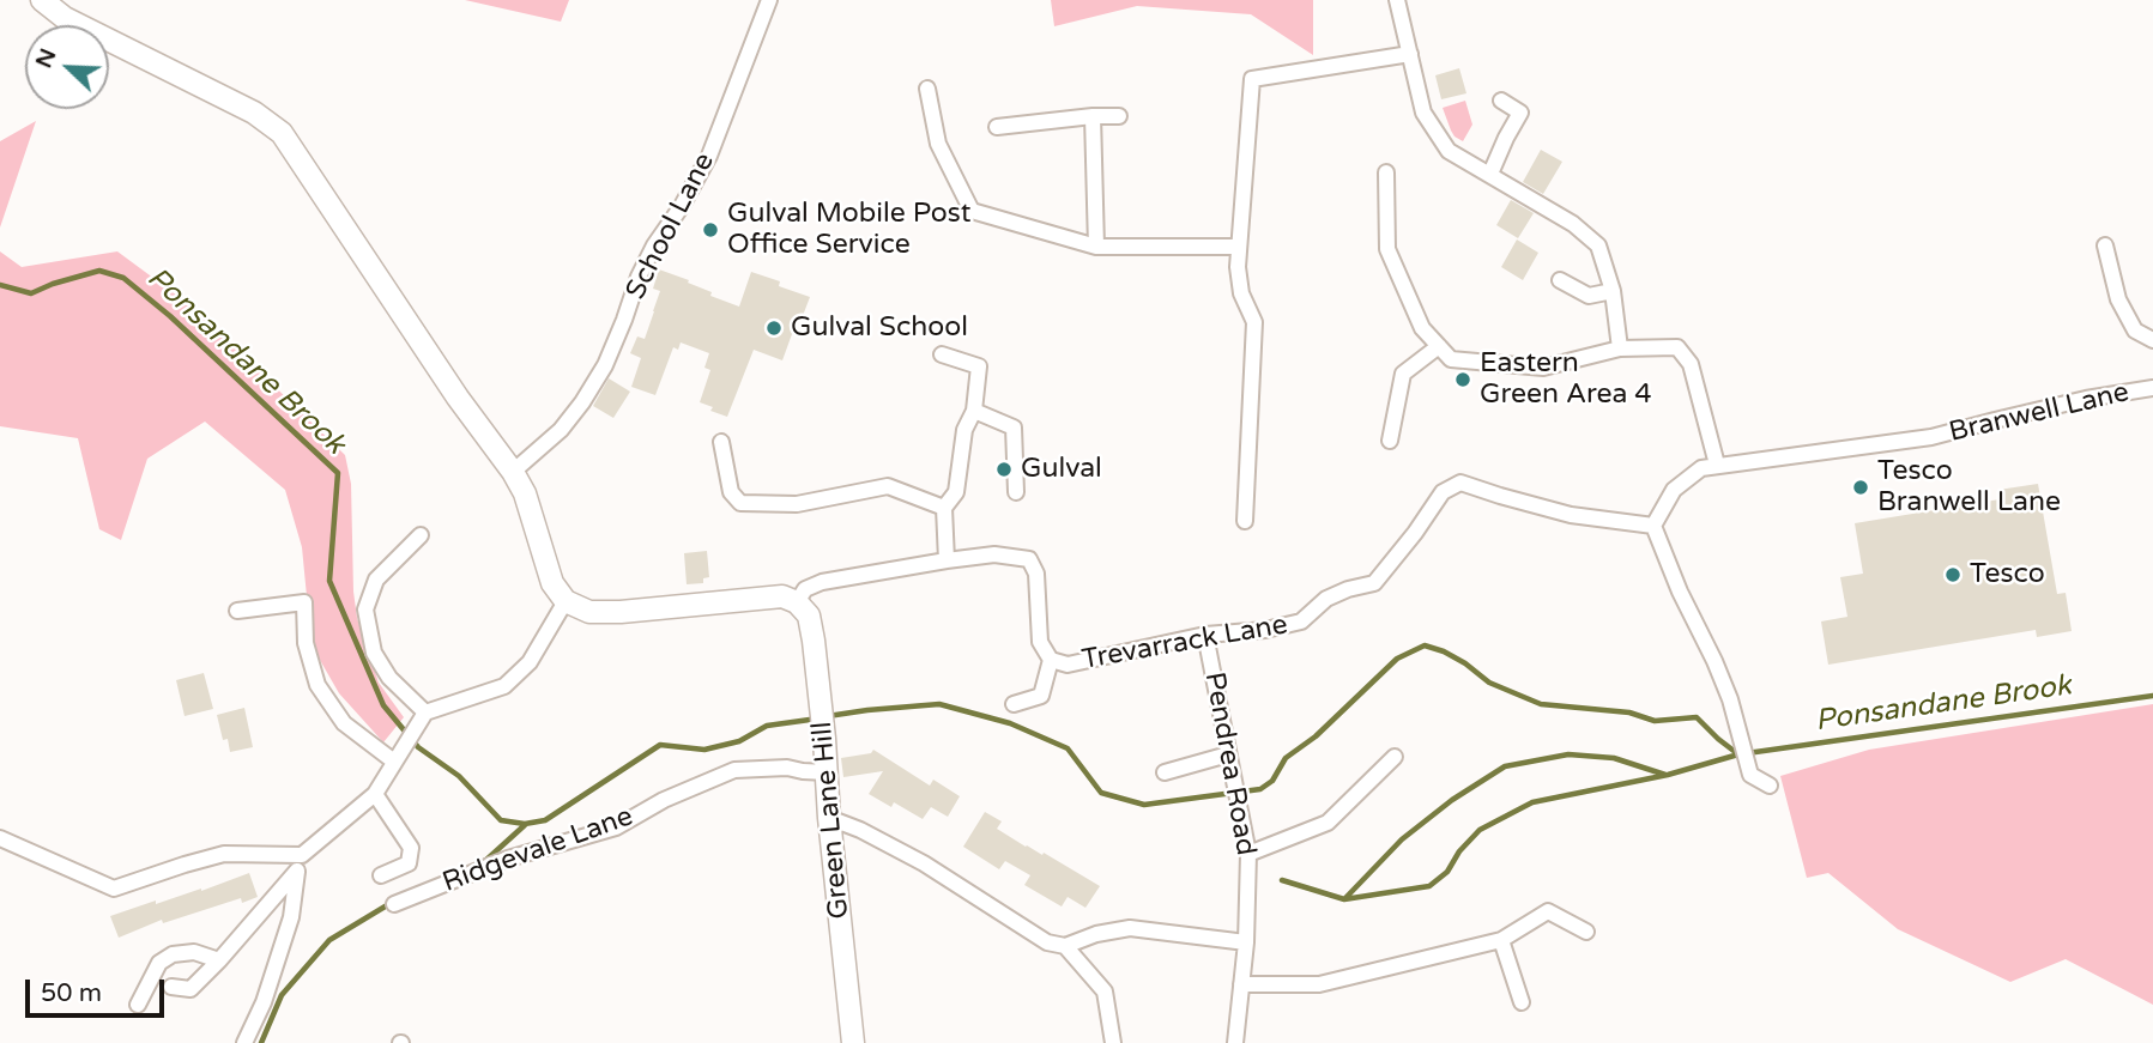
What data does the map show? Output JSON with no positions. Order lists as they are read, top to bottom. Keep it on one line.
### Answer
{"streets":{"main road":["Green Lane Hill"],"street":["School Lane","Branwell Lane","Trevarrack Lane","Pendrea Road","Ridgevale Lane"]},"crossings":[["Branwell Lane","Trevarrack Lane"],["Trevarrack Lane","Pendrea Road"],["Trevarrack Lane","Green Lane Hill"],["Green Lane Hill","Ridgevale Lane"]],"water":["Ponsandane Brook"],"places":["Gulval Mobile Post Office Service","Gulval School","Eastern Green Area 4","Gulval","Tesco Branwell Lane","Tesco"],"scale_bar":"50 m","north":"top left"}
